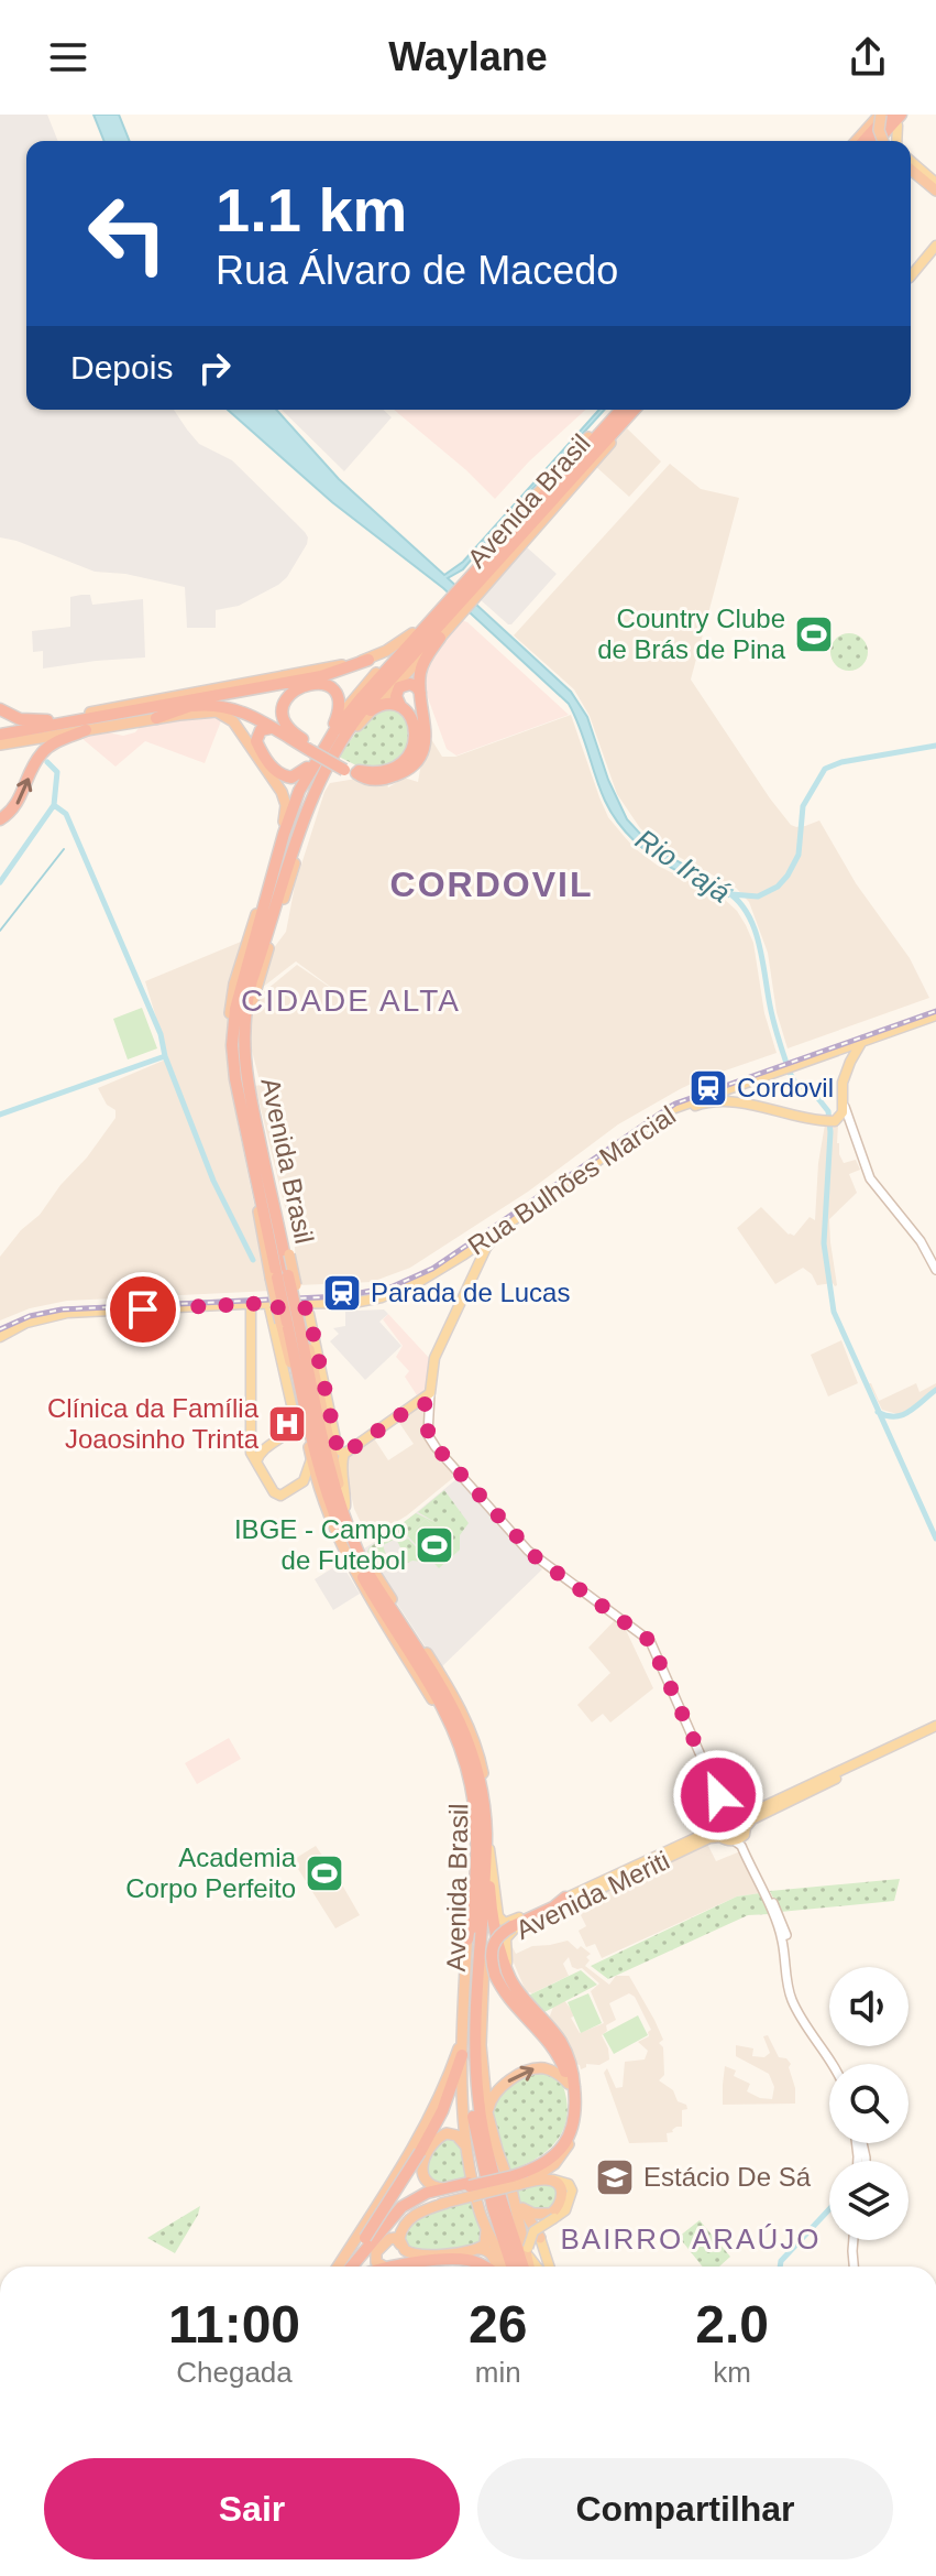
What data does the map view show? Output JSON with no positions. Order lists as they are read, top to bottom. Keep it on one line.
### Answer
{"streets":{"highway":["Avenida Brasil"],"main road":["Rua Bulhões Marcial","Avenida Meriti"]},"crossings":[["Avenida Brasil","Rua Bulhões Marcial"]],"districts":["CORDOVIL","CIDADE ALTA","BAIRRO ARAÚJO"],"water":["Rio Irajá"],"places":{"sports":["Country Clube de Brás de Pina","IBGE - Campo de Futebol","Academia Corpo Perfeito"],"station":["Cordovil","Parada de Lucas"],"hospital":["Clínica da Família Joaosinho Trinta"],"school or university":["Estácio De Sá"]},"page":{"header":"Waylane","turn":["1.1 km","Rua Álvaro de Macedo"],"then":"Depois","eta":["11:00","Chegada","26","min","2.0","km"],"buttons":["Sair","Compartilhar"]}}
